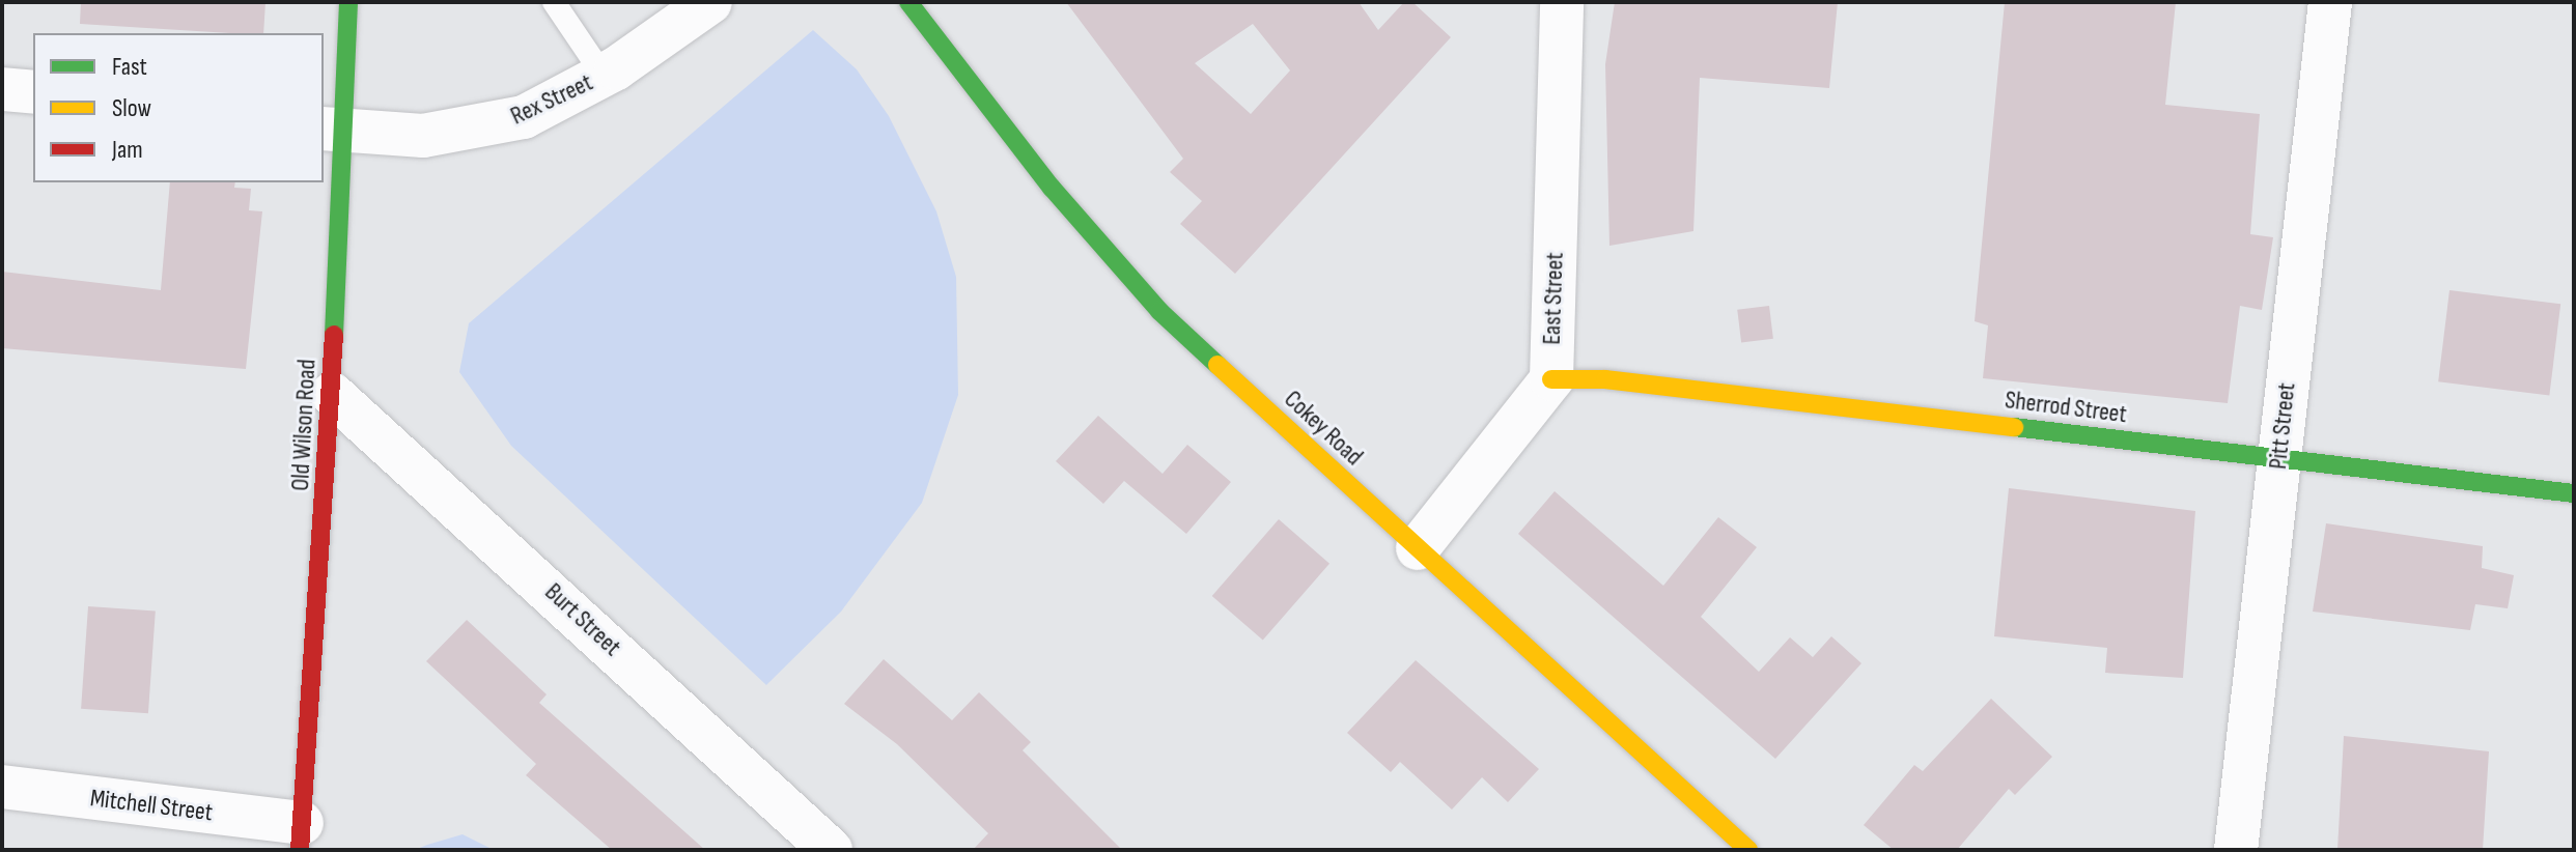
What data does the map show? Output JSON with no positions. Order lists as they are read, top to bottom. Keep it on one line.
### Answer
{"streets":{"street":["Rex Street","East Street","Sherrod Street","Old Wilson Road","Pitt Street","Cokey Road","Burt Street","Mitchell Street"]},"crossings":[["Rex Street","Old Wilson Road"],["East Street","Sherrod Street"],["East Street","Cokey Road"],["Sherrod Street","Pitt Street"],["Old Wilson Road","Burt Street"],["Old Wilson Road","Mitchell Street"]],"legend":["Fast","Slow","Jam"]}
